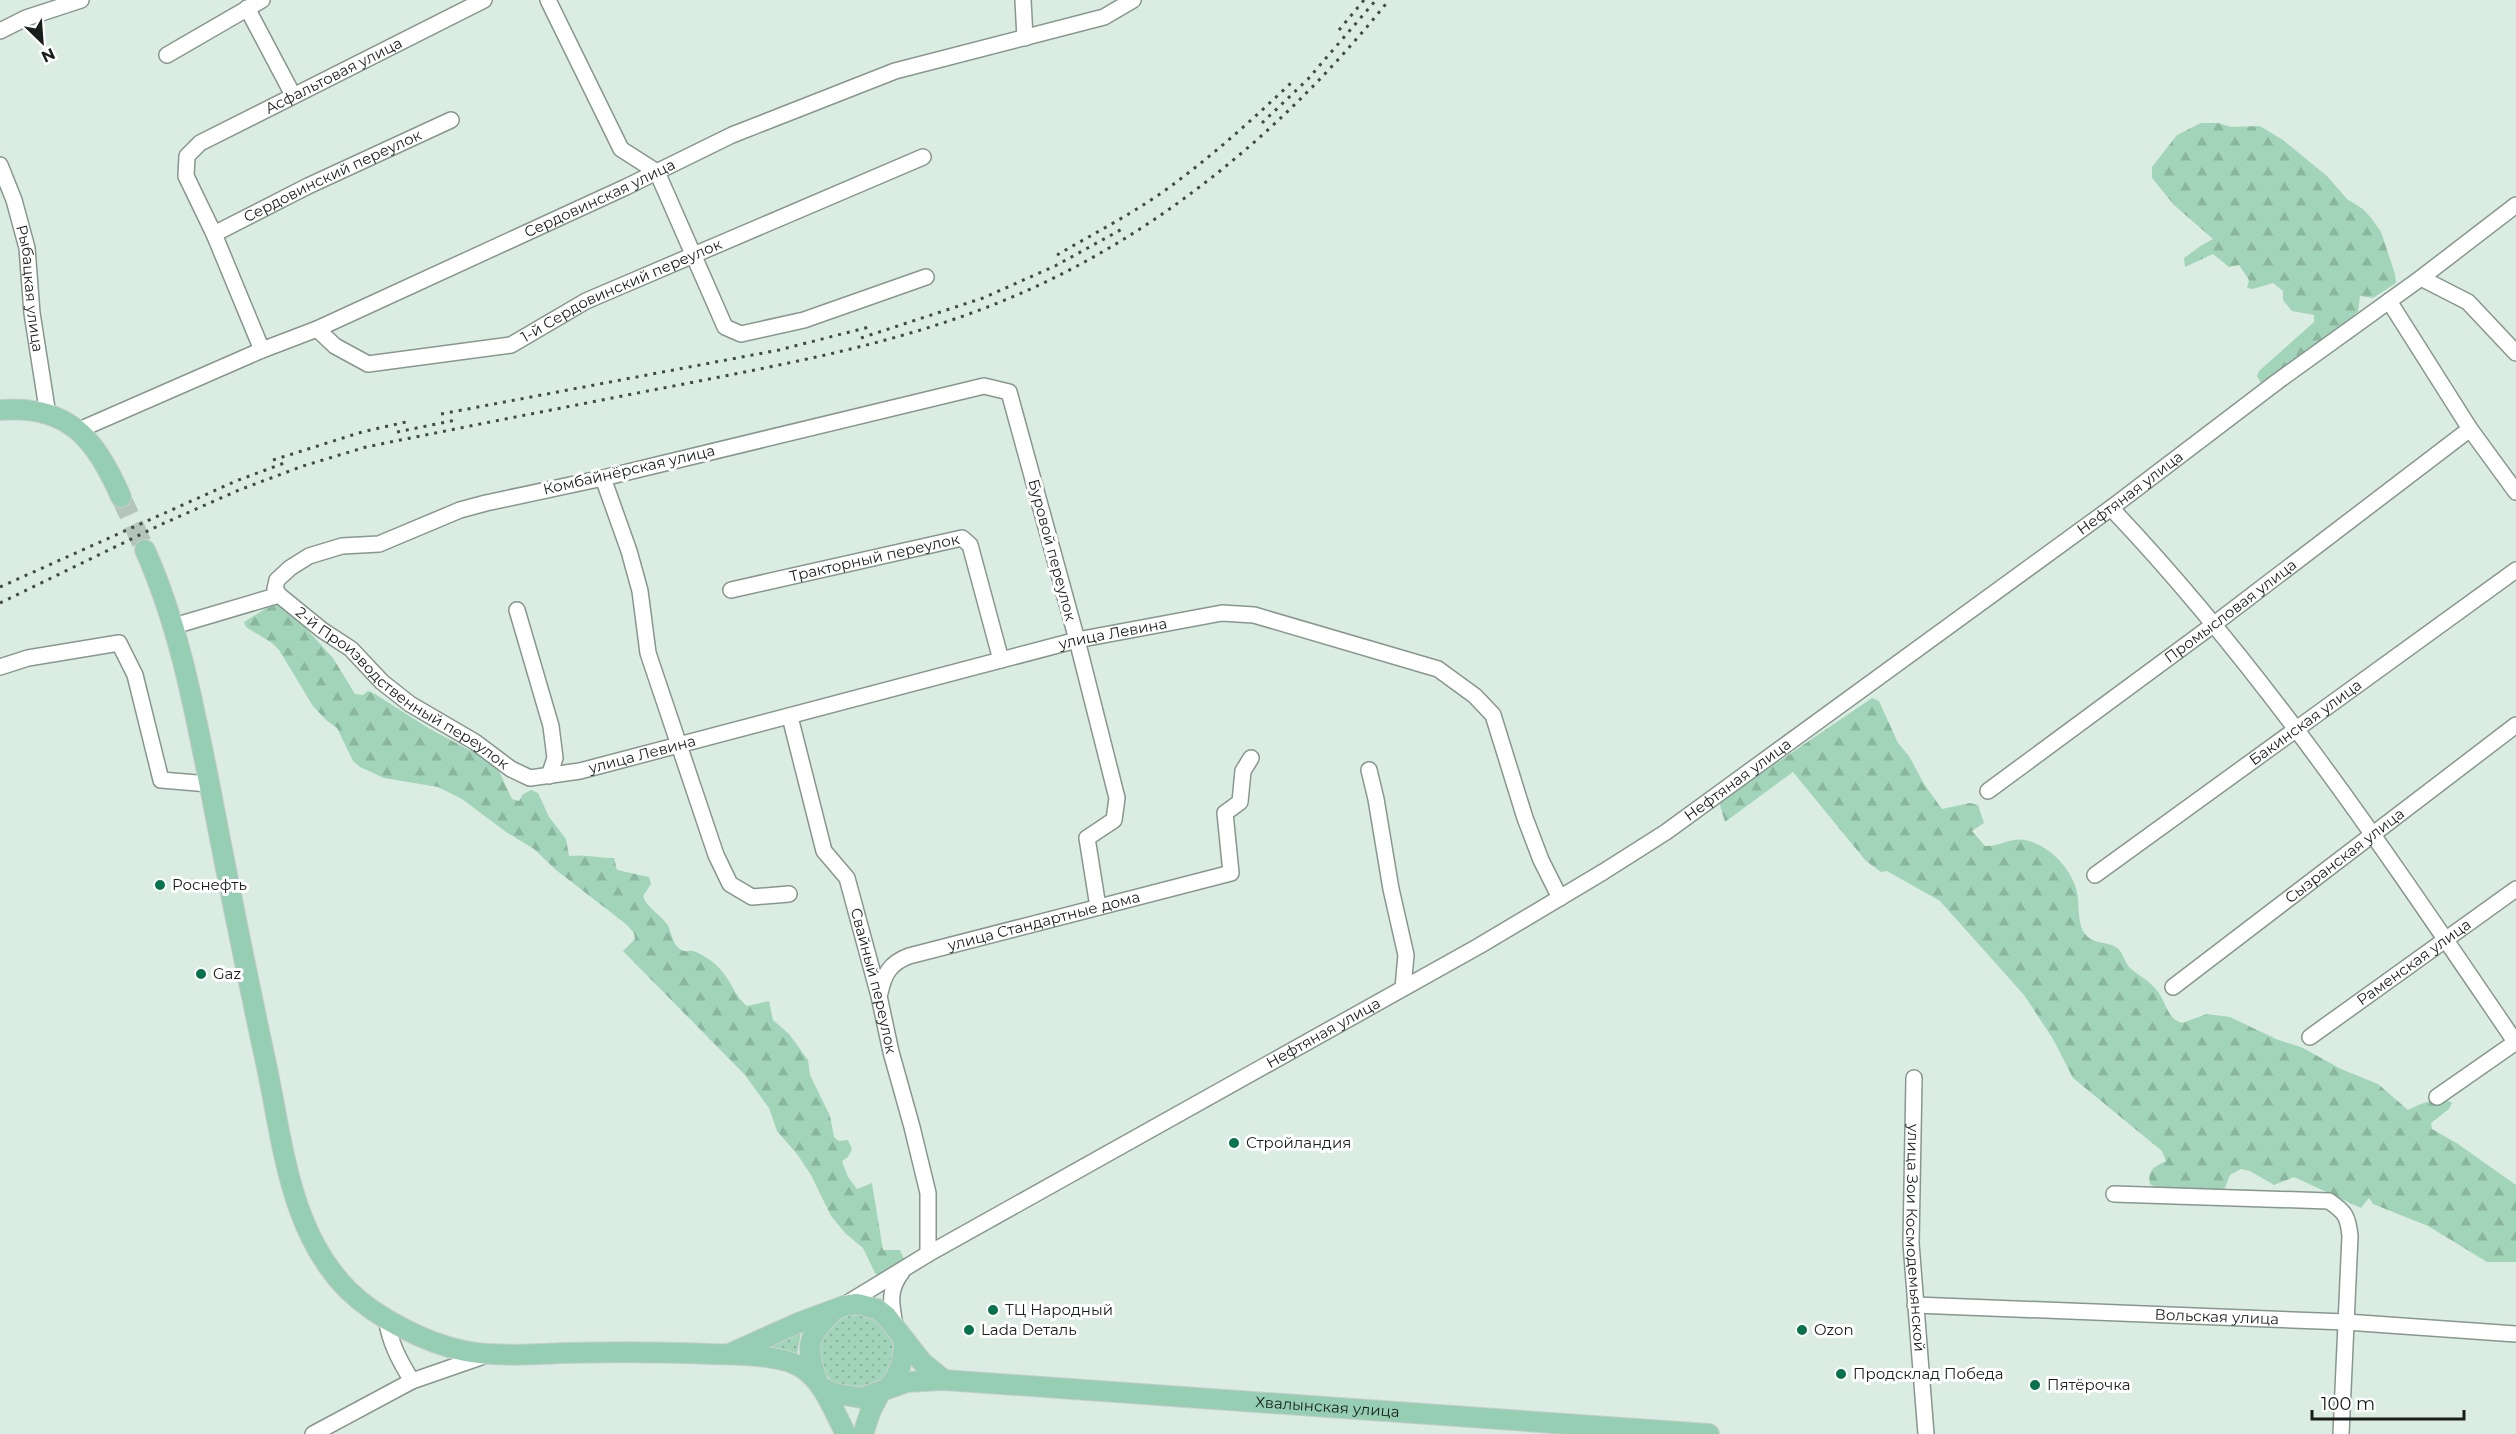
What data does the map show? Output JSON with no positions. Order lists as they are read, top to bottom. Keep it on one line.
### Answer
{"streets":{"main road":["Хвалынская улица"],"street":["Асфальтовая улица","Сердовинский переулок","Сердовинская улица","Рыбацкая улица","1-й Сердовинский переулок","Комбайнёрская улица","Нефтяная улица","Буровой переулок","Тракторный переулок","Промысловая улица","улица Левина","2-й Производственный переулок","Бакинская улица","Сызранская улица","улица Стандартные дома","Раменская улица","Свайный переулок","улица Зои Космодемьянской","Вольская улица"]},"crossings":[["Асфальтовая улица","Сердовинский переулок"],["Сердовинская улица","1-й Сердовинский переулок"],["Комбайнёрская улица","Буровой переулок"],["Комбайнёрская улица","2-й Производственный переулок"],["Нефтяная улица","улица Левина"],["Нефтяная улица","Свайный переулок"],["Нефтяная улица","Хвалынская улица"],["Буровой переулок","улица Левина"],["Буровой переулок","улица Стандартные дома"],["Тракторный переулок","улица Левина"],["улица Левина","2-й Производственный переулок"],["улица Левина","Свайный переулок"],["улица Стандартные дома","Свайный переулок"],["улица Зои Космодемьянской","Вольская улица"]],"places":["Роснефть","Gaz","Стройландия","ТЦ Народный","Lada Dеталь","Ozon","Продсклад Победа","Пятёрочка"],"scale_bar":"100 m","north":"bottom right"}
